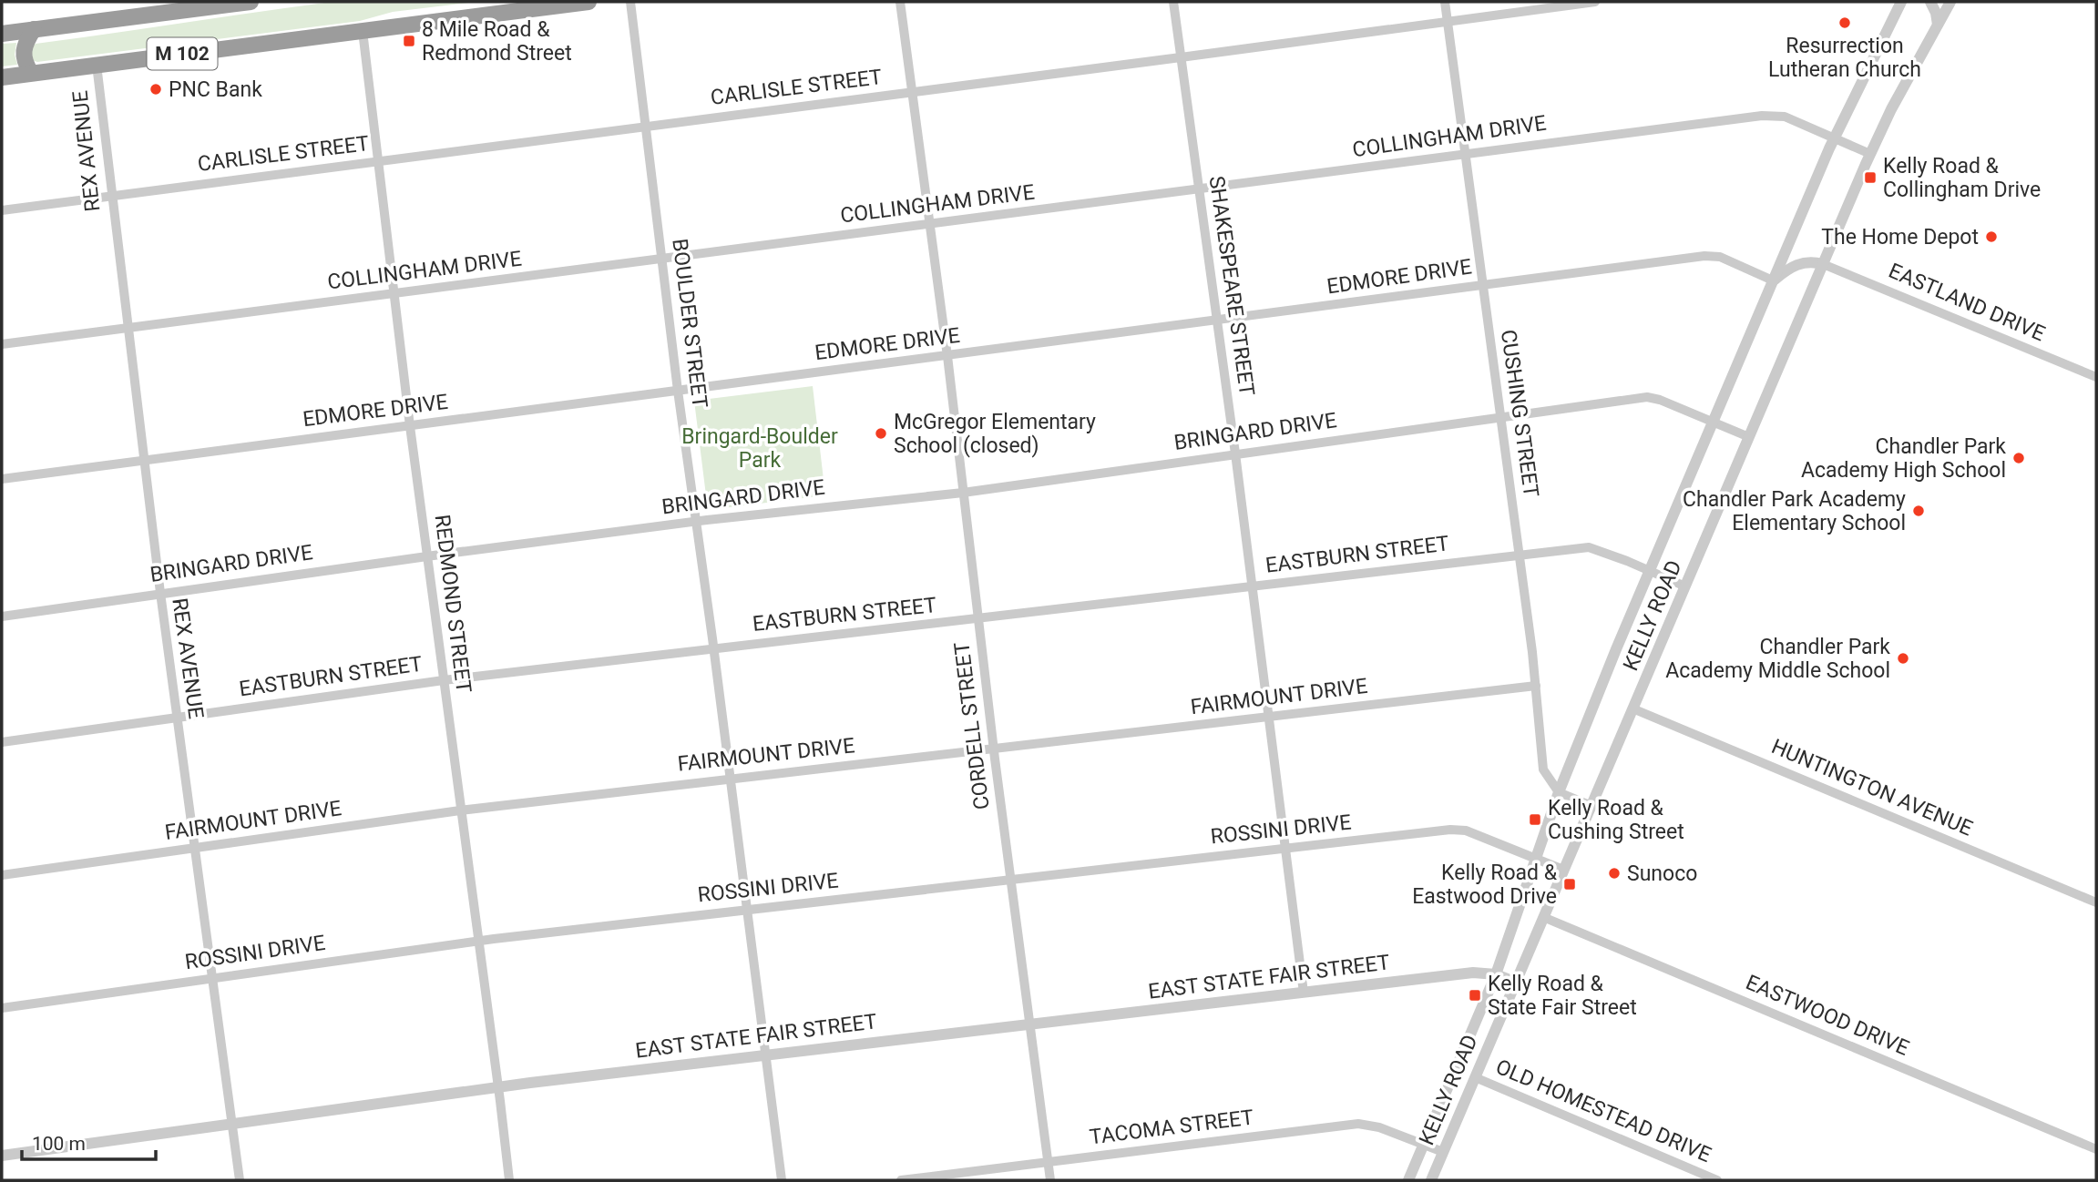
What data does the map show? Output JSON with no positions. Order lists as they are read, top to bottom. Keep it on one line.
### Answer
{"streets":{"highway":["M 102"],"street":["CARLISLE STREET","COLLINGHAM DRIVE","REX AVENUE","EDMORE DRIVE","SHAKESPEARE STREET","EASTLAND DRIVE","BOULDER STREET","CUSHING STREET","BRINGARD DRIVE","EASTBURN STREET","REDMOND STREET","KELLY ROAD","FAIRMOUNT DRIVE","CORDELL STREET","HUNTINGTON AVENUE","ROSSINI DRIVE","EAST STATE FAIR STREET","EASTWOOD DRIVE","OLD HOMESTEAD DRIVE","TACOMA STREET"]},"crossings":[["M 102","REX AVENUE"],["M 102","REDMOND STREET"],["CARLISLE STREET","REX AVENUE"],["CARLISLE STREET","SHAKESPEARE STREET"],["CARLISLE STREET","BOULDER STREET"],["CARLISLE STREET","CUSHING STREET"],["CARLISLE STREET","REDMOND STREET"],["CARLISLE STREET","CORDELL STREET"],["COLLINGHAM DRIVE","REX AVENUE"],["COLLINGHAM DRIVE","SHAKESPEARE STREET"],["COLLINGHAM DRIVE","BOULDER STREET"],["COLLINGHAM DRIVE","CUSHING STREET"],["COLLINGHAM DRIVE","REDMOND STREET"],["COLLINGHAM DRIVE","KELLY ROAD"],["COLLINGHAM DRIVE","CORDELL STREET"],["REX AVENUE","EDMORE DRIVE"],["REX AVENUE","BRINGARD DRIVE"],["REX AVENUE","EASTBURN STREET"],["REX AVENUE","FAIRMOUNT DRIVE"],["REX AVENUE","ROSSINI DRIVE"],["REX AVENUE","EAST STATE FAIR STREET"],["EDMORE DRIVE","SHAKESPEARE STREET"],["EDMORE DRIVE","BOULDER STREET"],["EDMORE DRIVE","CUSHING STREET"],["EDMORE DRIVE","REDMOND STREET"],["EDMORE DRIVE","KELLY ROAD"],["EDMORE DRIVE","CORDELL STREET"],["SHAKESPEARE STREET","BRINGARD DRIVE"],["SHAKESPEARE STREET","EASTBURN STREET"],["SHAKESPEARE STREET","FAIRMOUNT DRIVE"],["SHAKESPEARE STREET","ROSSINI DRIVE"],["SHAKESPEARE STREET","EAST STATE FAIR STREET"],["EASTLAND DRIVE","KELLY ROAD"],["BOULDER STREET","BRINGARD DRIVE"],["BOULDER STREET","EASTBURN STREET"],["BOULDER STREET","FAIRMOUNT DRIVE"],["BOULDER STREET","ROSSINI DRIVE"],["BOULDER STREET","EAST STATE FAIR STREET"],["CUSHING STREET","BRINGARD DRIVE"],["CUSHING STREET","EASTBURN STREET"],["CUSHING STREET","KELLY ROAD"],["CUSHING STREET","FAIRMOUNT DRIVE"],["BRINGARD DRIVE","REDMOND STREET"],["BRINGARD DRIVE","KELLY ROAD"],["BRINGARD DRIVE","CORDELL STREET"],["EASTBURN STREET","REDMOND STREET"],["EASTBURN STREET","KELLY ROAD"],["EASTBURN STREET","CORDELL STREET"],["REDMOND STREET","FAIRMOUNT DRIVE"],["REDMOND STREET","ROSSINI DRIVE"],["REDMOND STREET","EAST STATE FAIR STREET"],["KELLY ROAD","HUNTINGTON AVENUE"],["KELLY ROAD","ROSSINI DRIVE"],["KELLY ROAD","EAST STATE FAIR STREET"],["KELLY ROAD","EASTWOOD DRIVE"],["KELLY ROAD","OLD HOMESTEAD DRIVE"],["KELLY ROAD","TACOMA STREET"],["FAIRMOUNT DRIVE","CORDELL STREET"],["CORDELL STREET","ROSSINI DRIVE"],["CORDELL STREET","EAST STATE FAIR STREET"],["CORDELL STREET","TACOMA STREET"]],"parks":["Bringard-Boulder Park"],"places":{"other":["Resurrection Lutheran Church","PNC Bank","The Home Depot","McGregor Elementary School (closed)","Chandler Park Academy High School","Chandler Park Academy Elementary School","Chandler Park Academy Middle School","Sunoco"],"transit":["8 Mile Road & Redmond Street","Kelly Road & Collingham Drive","Kelly Road & Cushing Street","Kelly Road & Eastwood Drive","Kelly Road & State Fair Street"]},"scale_bar":"100 m"}
